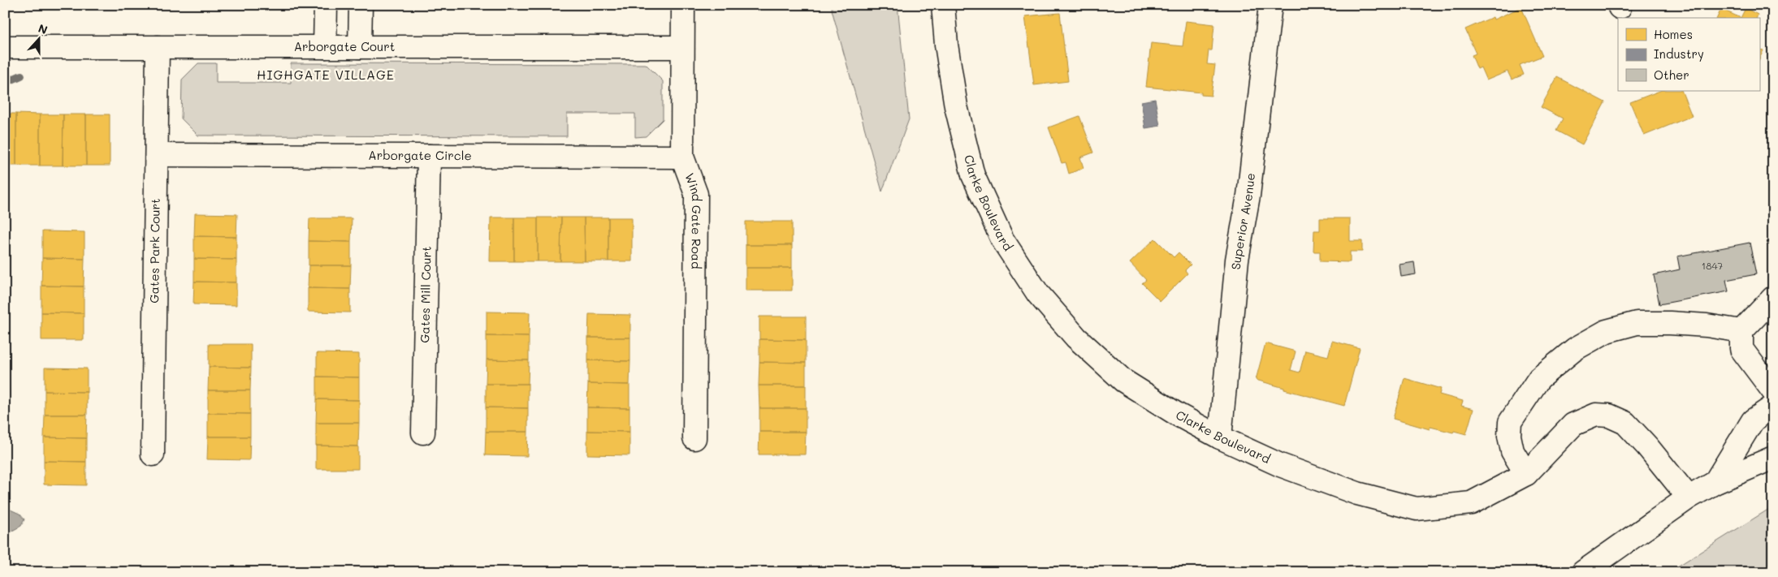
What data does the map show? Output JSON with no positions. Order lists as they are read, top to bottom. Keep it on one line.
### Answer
{"streets":{"street":["Arborgate Court","Arborgate Circle","Clarke Boulevard","Wind Gate Road","Superior Avenue","Gates Park Court","Gates Mill Court"]},"crossings":[["Arborgate Court","Wind Gate Road"],["Arborgate Court","Gates Park Court"],["Arborgate Circle","Wind Gate Road"],["Arborgate Circle","Gates Park Court"],["Arborgate Circle","Gates Mill Court"],["Clarke Boulevard","Superior Avenue"]],"districts":["HIGHGATE VILLAGE"],"house_numbers":["1847"],"legend":["Homes","Industry","Other"],"north":"top"}
